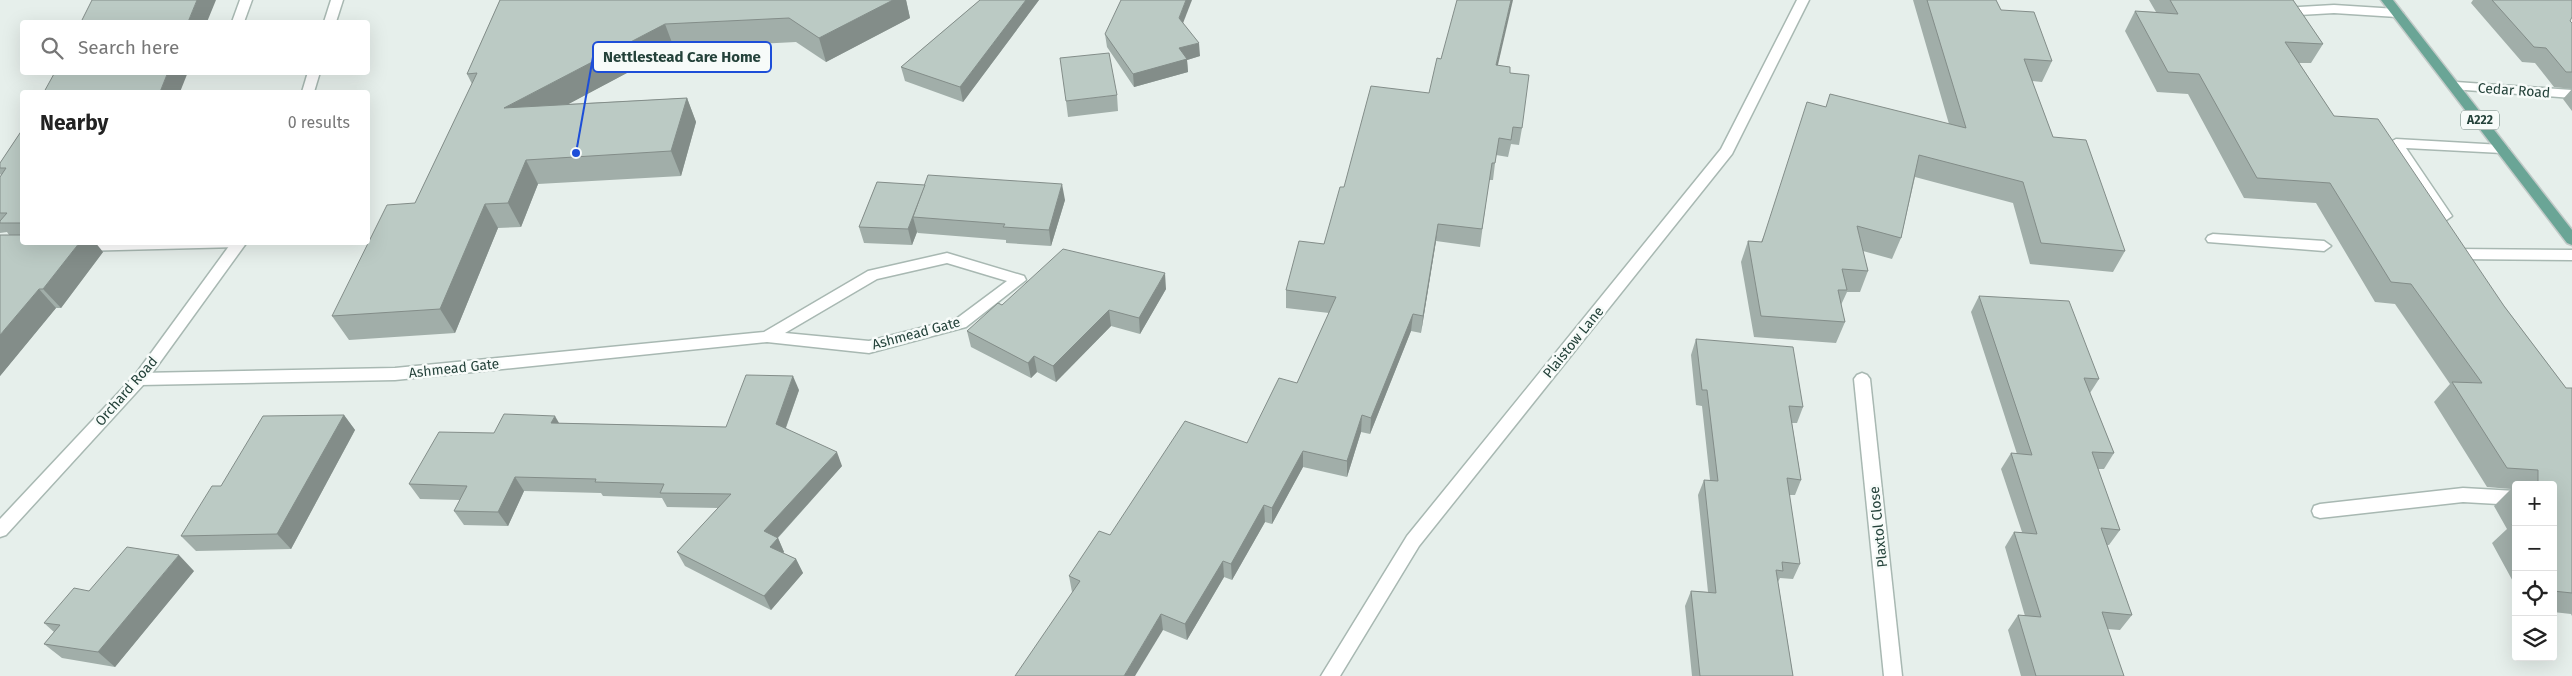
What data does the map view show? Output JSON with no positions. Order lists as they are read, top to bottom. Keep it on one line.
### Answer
{"streets":{"main road":["A222"],"street":["Cedar Road","Ashmead Gate","Plaistow Lane","Orchard Road","Plaxtol Close"]},"crossings":[["Cedar Road","A222"],["Ashmead Gate","Orchard Road"]],"places":["Nettlestead Care Home"],"page":{"search":"Search here","heading":["Nearby","0 results"],"map_buttons":["+","−"]}}
